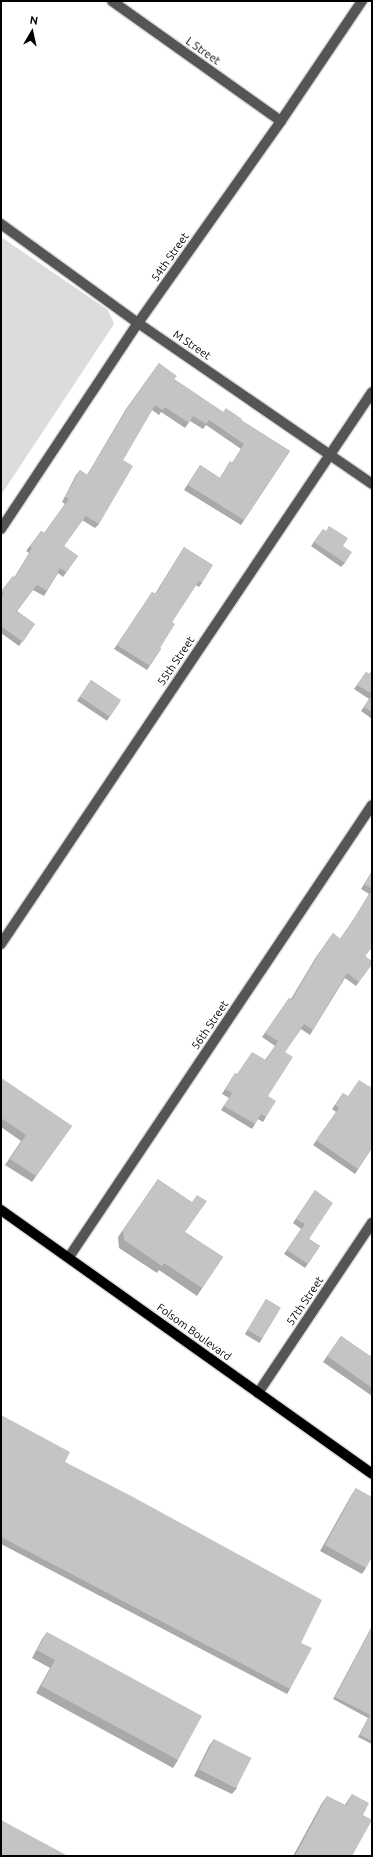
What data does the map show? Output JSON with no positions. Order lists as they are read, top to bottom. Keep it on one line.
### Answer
{"streets":{"main road":["Folsom Boulevard"],"street":["L Street","54th Street","M Street","55th Street","56th Street","57th Street"]},"crossings":[["L Street","54th Street"],["54th Street","M Street"],["M Street","55th Street"],["56th Street","Folsom Boulevard"],["57th Street","Folsom Boulevard"]],"north":"top"}
